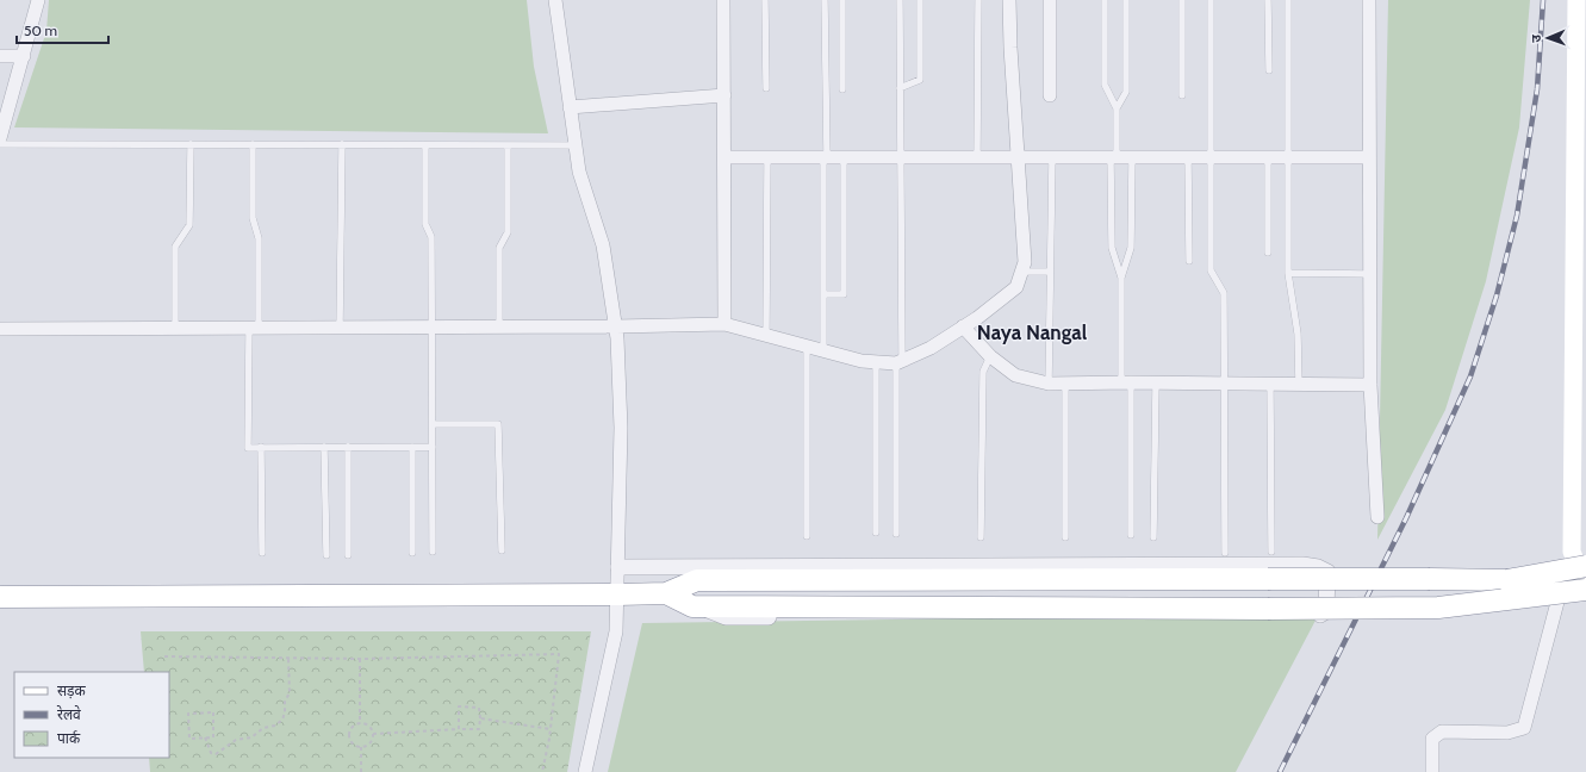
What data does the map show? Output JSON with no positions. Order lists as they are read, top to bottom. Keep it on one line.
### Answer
{"districts":["Naya Nangal"],"legend":["सड़क","रेलवे","पार्क"],"scale_bar":"50 m","north":"left"}
